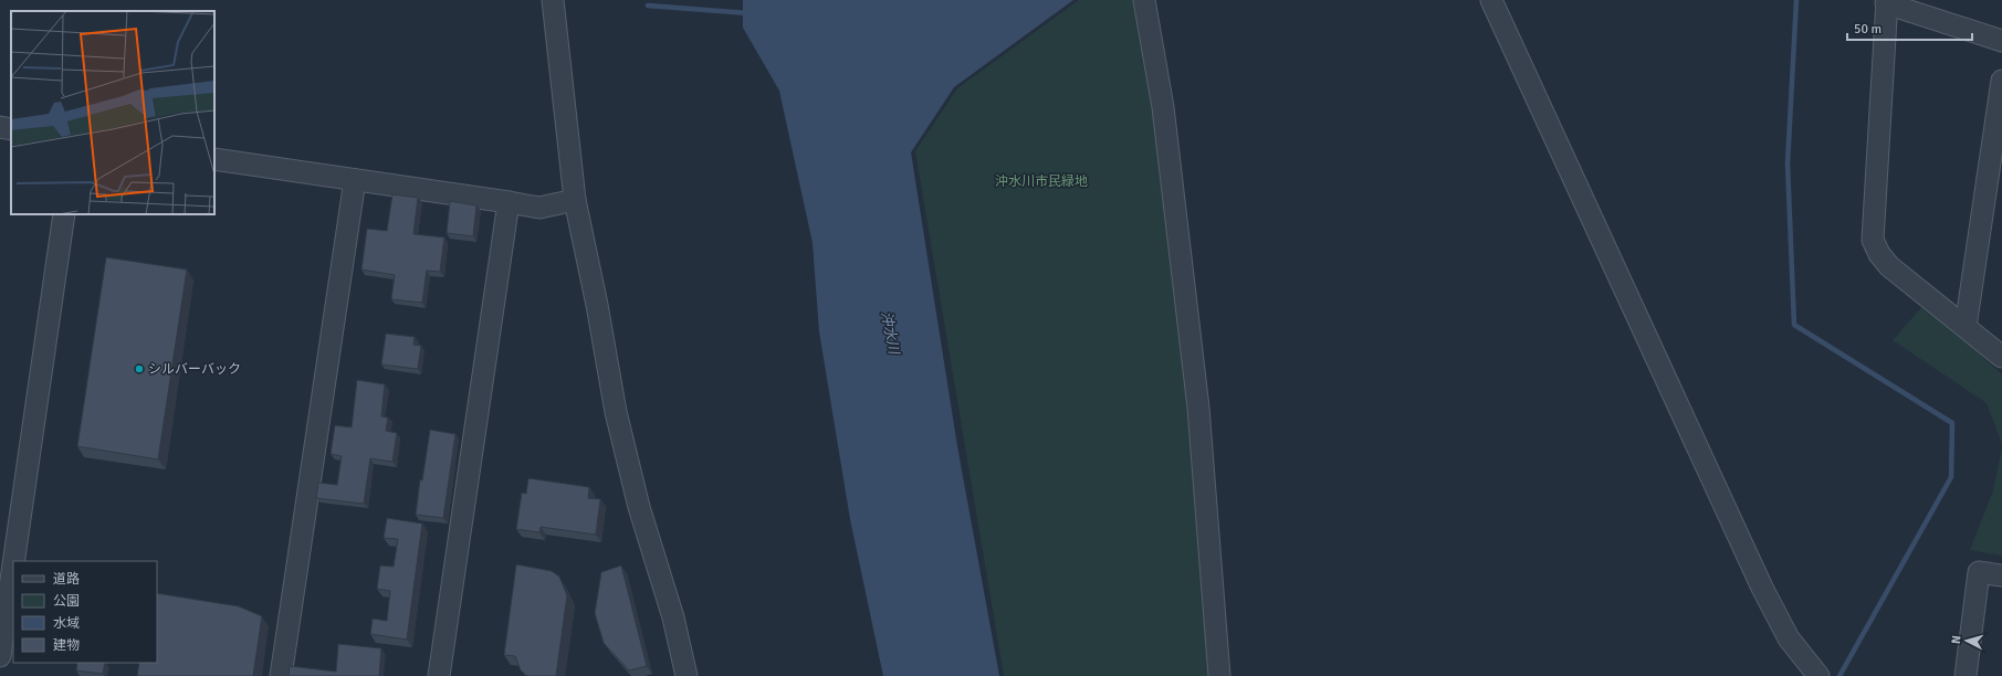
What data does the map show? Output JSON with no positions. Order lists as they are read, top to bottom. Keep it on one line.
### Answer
{"water":["沖水川"],"parks":["沖水川市民緑地"],"places":["シルバーバック"],"legend":["道路","公園","水域","建物"],"scale_bar":"50 m","north":"left"}
